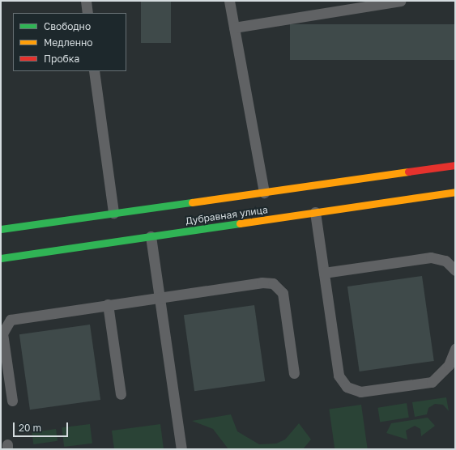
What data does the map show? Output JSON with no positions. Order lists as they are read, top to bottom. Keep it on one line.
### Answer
{"streets":{"street":["Дубравная улица"]},"legend":["Свободно","Медленно","Пробка"],"scale_bar":"20 m"}
